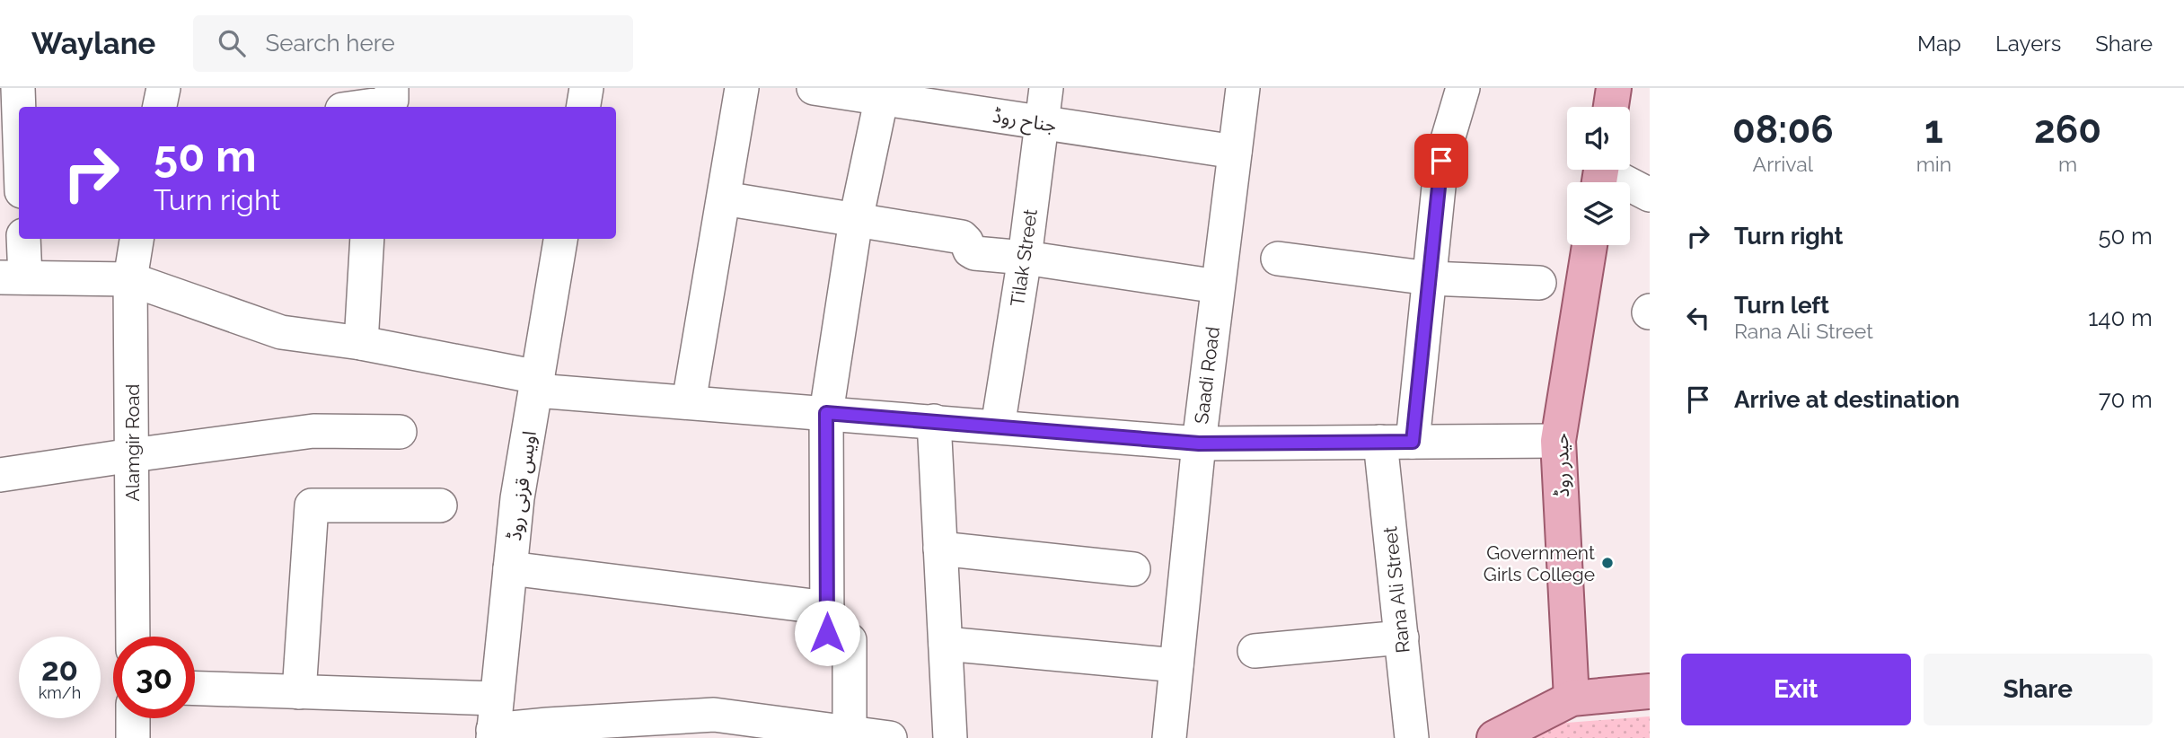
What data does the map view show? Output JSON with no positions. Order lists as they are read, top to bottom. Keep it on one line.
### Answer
{"streets":{"main road":["حیدر روڈ"],"street":["جناح روڈ","Tilak Street","Saadi Road","Alamgir Road","اویس قرنی روڈ","Rana Ali Street"]},"crossings":[["جناح روڈ","Tilak Street"],["جناح روڈ","Saadi Road"]],"places":["Government Girls College"],"page":{"header":"Waylane","search":"Search here","nav":["Map","Layers","Share"],"eta":["08:06","Arrival","1","min","260","m"],"turn":["50 m","Turn right"],"list":[{"name":"Turn right","value":"50 m"},{"name":"Turn left","note":"Rana Ali Street","value":"140 m"},{"name":"Arrive at destination","value":"70 m"}],"speed":"20 km/h","limit":"30","buttons":["Exit","Share"]}}
